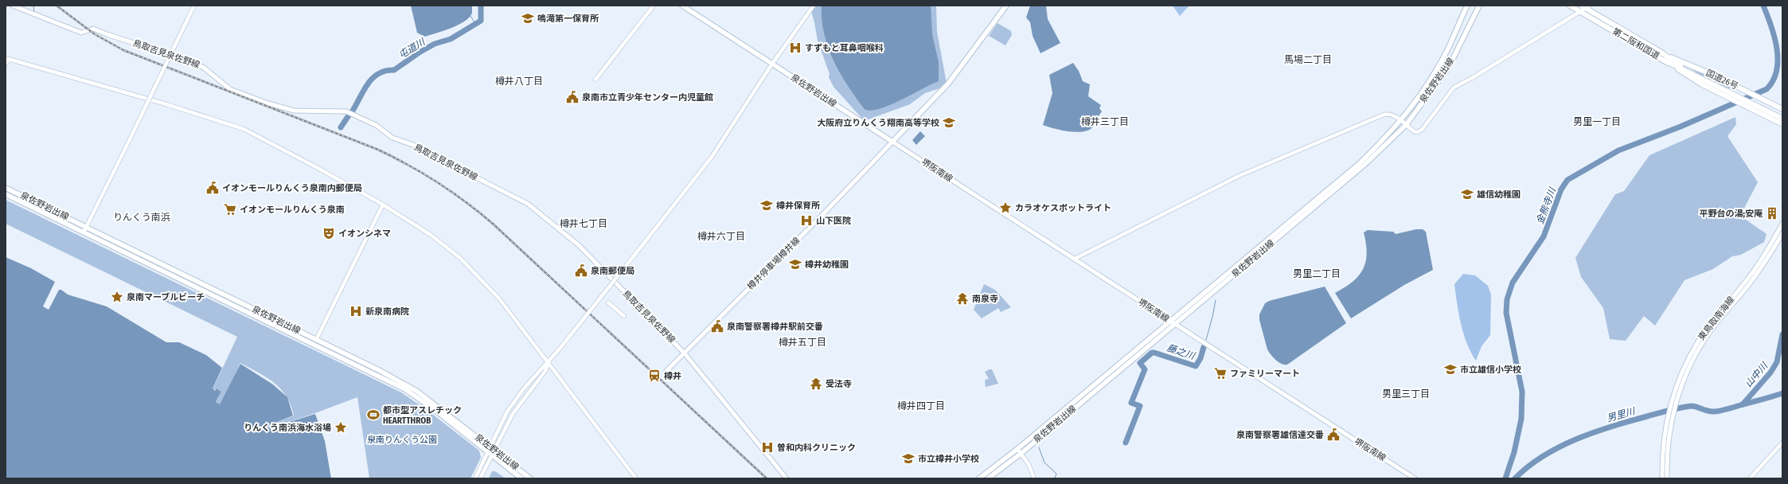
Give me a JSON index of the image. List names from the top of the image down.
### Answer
{
  "streets": {
    "highway": ["第二阪和国道", "国道26号"],
    "main road": [
      "鳥取吉見泉佐野線",
      "泉佐野岩出線",
      "堺阪南線",
      "樽井停車場樽井線",
      "東鳥取南海線"
    ]
  },
  "crossings": [
    ["第二阪和国道", "国道26号"],
    ["鳥取吉見泉佐野線", "樽井停車場樽井線"],
    ["泉佐野岩出線", "堺阪南線"],
    ["泉佐野岩出線", "樽井停車場樽井線"],
    ["堺阪南線", "樽井停車場樽井線"]
  ],
  "districts": [
    "馬場二丁目",
    "樽井八丁目",
    "樽井三丁目",
    "男里一丁目",
    "りんくう南浜",
    "樽井七丁目",
    "樽井六丁目",
    "男里二丁目",
    "樽井五丁目",
    "男里三丁目",
    "樽井四丁目"
  ],
  "water": [
    "屯道川",
    "金熊寺川",
    "藤之川",
    "山中川",
    "男里川"
  ],
  "parks": ["泉南りんくう公園"],
  "places": {
    "school or university": [
      "鳴滝第一保育所",
      "大阪府立りんくう翔南高等学校",
      "雄信幼稚園",
      "樽井保育所",
      "樽井幼稚園",
      "市立雄信小学校",
      "市立樽井小学校"
    ],
    "hospital": [
      "すずもと耳鼻咽喉科",
      "山下医院",
      "新泉南病院",
      "曽和内科クリニック"
    ],
    "public building": [
      "泉南市立青少年センター内児童館",
      "イオンモールりんくう泉南内郵便局",
      "泉南郵便局",
      "泉南警察署樽井駅前交番",
      "泉南警察署雄信達交番"
    ],
    "place": ["カラオケスポットライト", "泉南マーブルビーチ", "りんくう南浜海水浴場"],
    "supermarket": ["イオンモールりんくう泉南", "ファミリーマート"],
    "building": ["平野台の湯;安庵"],
    "theatre": ["イオンシネマ"],
    "temple": ["南泉寺", "受法寺"],
    "station": ["樽井"],
    "sports": ["都市型アスレチック HEARTTHROB"]
  }
}
